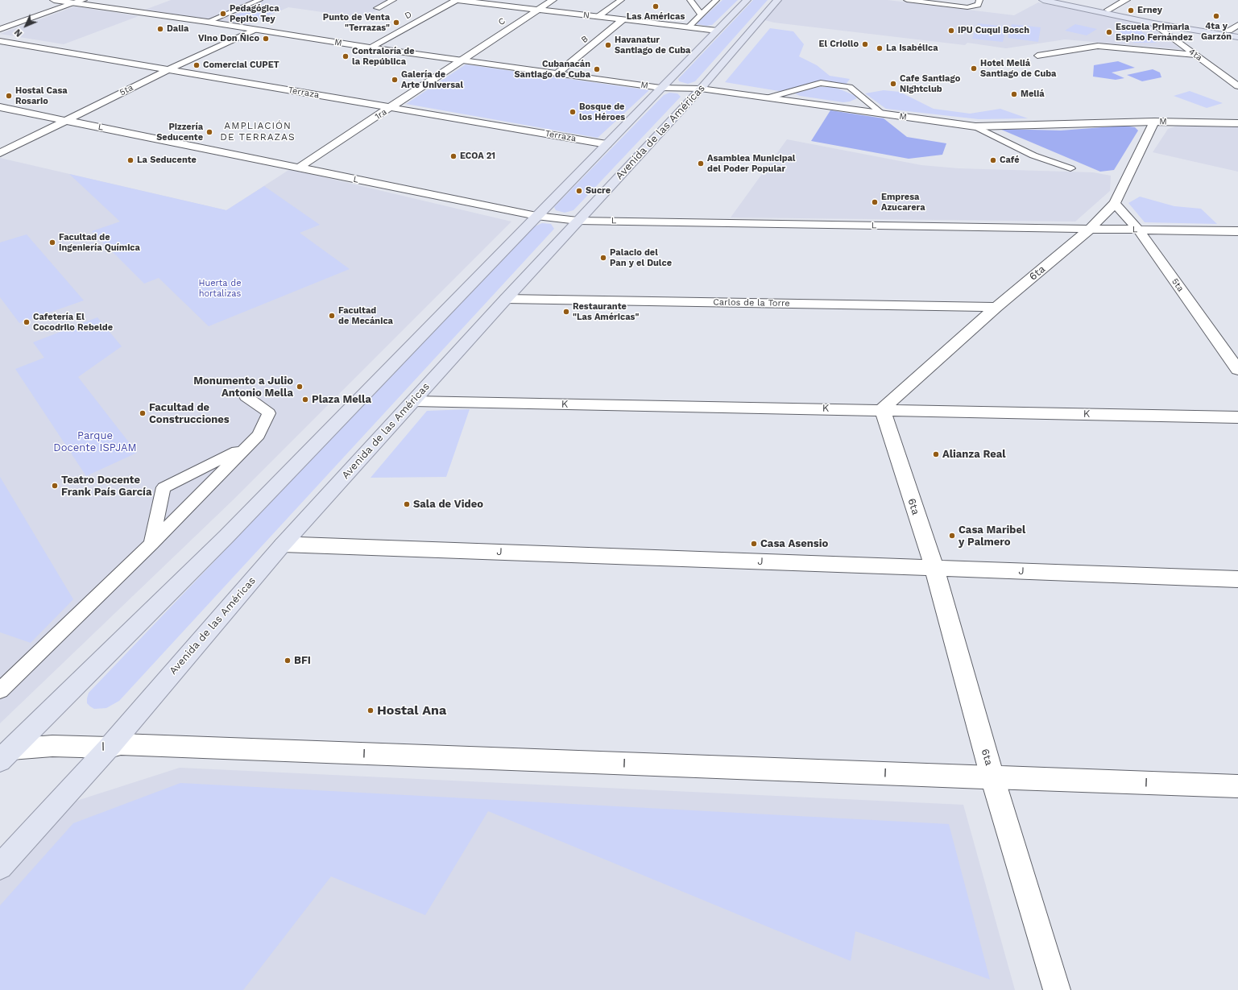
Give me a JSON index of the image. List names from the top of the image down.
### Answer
{
  "streets": {
    "main road": ["Avenida de las Américas"],
    "street": [
      "D",
      "N",
      "C",
      "B",
      "M",
      "4ta",
      "5ta",
      "Terraza",
      "1ra",
      "L",
      "6ta",
      "Carlos de la Torre",
      "K",
      "J",
      "I"
    ]
  },
  "crossings": [
    ["D", "N"],
    ["D", "M"],
    ["N", "C"],
    ["N", "B"],
    ["C", "M"],
    ["C", "1ra"],
    ["B", "M"],
    ["M", "5ta"],
    ["M", "1ra"],
    ["M", "Avenida de las Américas"],
    ["M", "6ta"],
    ["5ta", "Terraza"],
    ["5ta", "L"],
    ["5ta", "6ta"],
    ["Terraza", "1ra"],
    ["1ra", "L"],
    ["L", "Avenida de las Américas"],
    ["L", "6ta"],
    ["Avenida de las Américas", "Carlos de la Torre"],
    ["Avenida de las Américas", "K"],
    ["Avenida de las Américas", "J"],
    ["Avenida de las Américas", "I"],
    ["6ta", "Carlos de la Torre"],
    ["6ta", "K"],
    ["6ta", "J"],
    ["6ta", "I"]
  ],
  "districts": ["AMPLIACIÓN DE TERRAZAS"],
  "parks": ["Huerta de hortalizas", "Parque Docente ISPJAM"],
  "places": [
    "Las Américas",
    "Erney",
    "Pedagógica Pepito Tey",
    "4ta y Garzón",
    "Punto de Venta \"Terrazas\"",
    "Dalia",
    "IPU Cuqui Bosch",
    "Escuela Primaria Espino Fernández",
    "Vino Don Ñico",
    "El Criollo",
    "Havanatur Santiago de Cuba",
    "La Isabélica",
    "Contraloría de la República",
    "Comercial CUPET",
    "Hotel Meliá Santiago de Cuba",
    "Cubanacán Santiago de Cuba",
    "Galería de Arte Universal",
    "Cafe Santiago Nightclub",
    "Meliá",
    "Hostal Casa Rosario",
    "Bosque de los Héroes",
    "Pizzería Seducente",
    "ECOA 21",
    "La Seducente",
    "Café",
    "Asamblea Municipal del Poder Popular",
    "Sucre",
    "Empresa Azucarera",
    "Facultad de Ingeniería Química",
    "Palacio del Pan y el Dulce",
    "Restaurante \"Las Américas\"",
    "Facultad de Mecánica",
    "Cafetería El Cocodrilo Rebelde",
    "Monumento a Julio Antonio Mella",
    "Plaza Mella",
    "Facultad de Construcciones",
    "Alianza Real",
    "Teatro Docente Frank País García",
    "Sala de Video",
    "Casa Maribel y Palmero",
    "Casa Asensio",
    "BFI",
    "Hostal Ana"
  ],
  "north": "bottom left"
}
